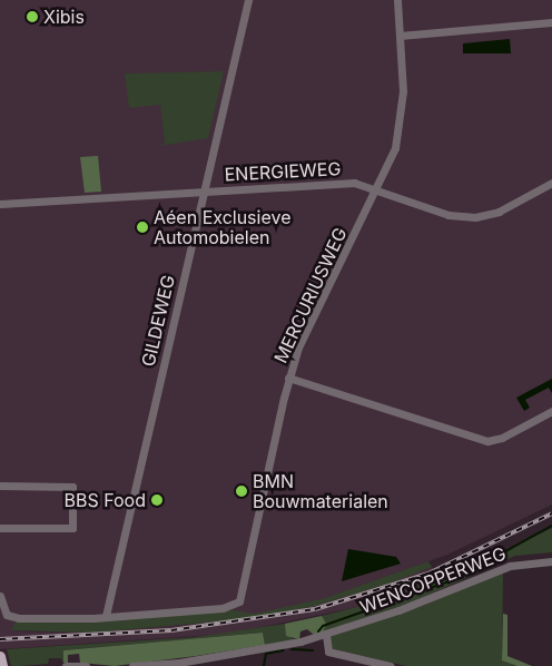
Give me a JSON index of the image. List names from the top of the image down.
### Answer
{
  "streets": {
    "street": [
      "ENERGIEWEG",
      "MERCURIUSWEG",
      "GILDEWEG",
      "WENCOPPERWEG"
    ]
  },
  "crossings": [
    ["ENERGIEWEG", "MERCURIUSWEG"],
    ["ENERGIEWEG", "GILDEWEG"],
    ["MERCURIUSWEG", "GILDEWEG"]
  ],
  "places": [
    "Xibis",
    "Aéen Exclusieve Automobielen",
    "BMN Bouwmaterialen",
    "BBS Food"
  ]
}
